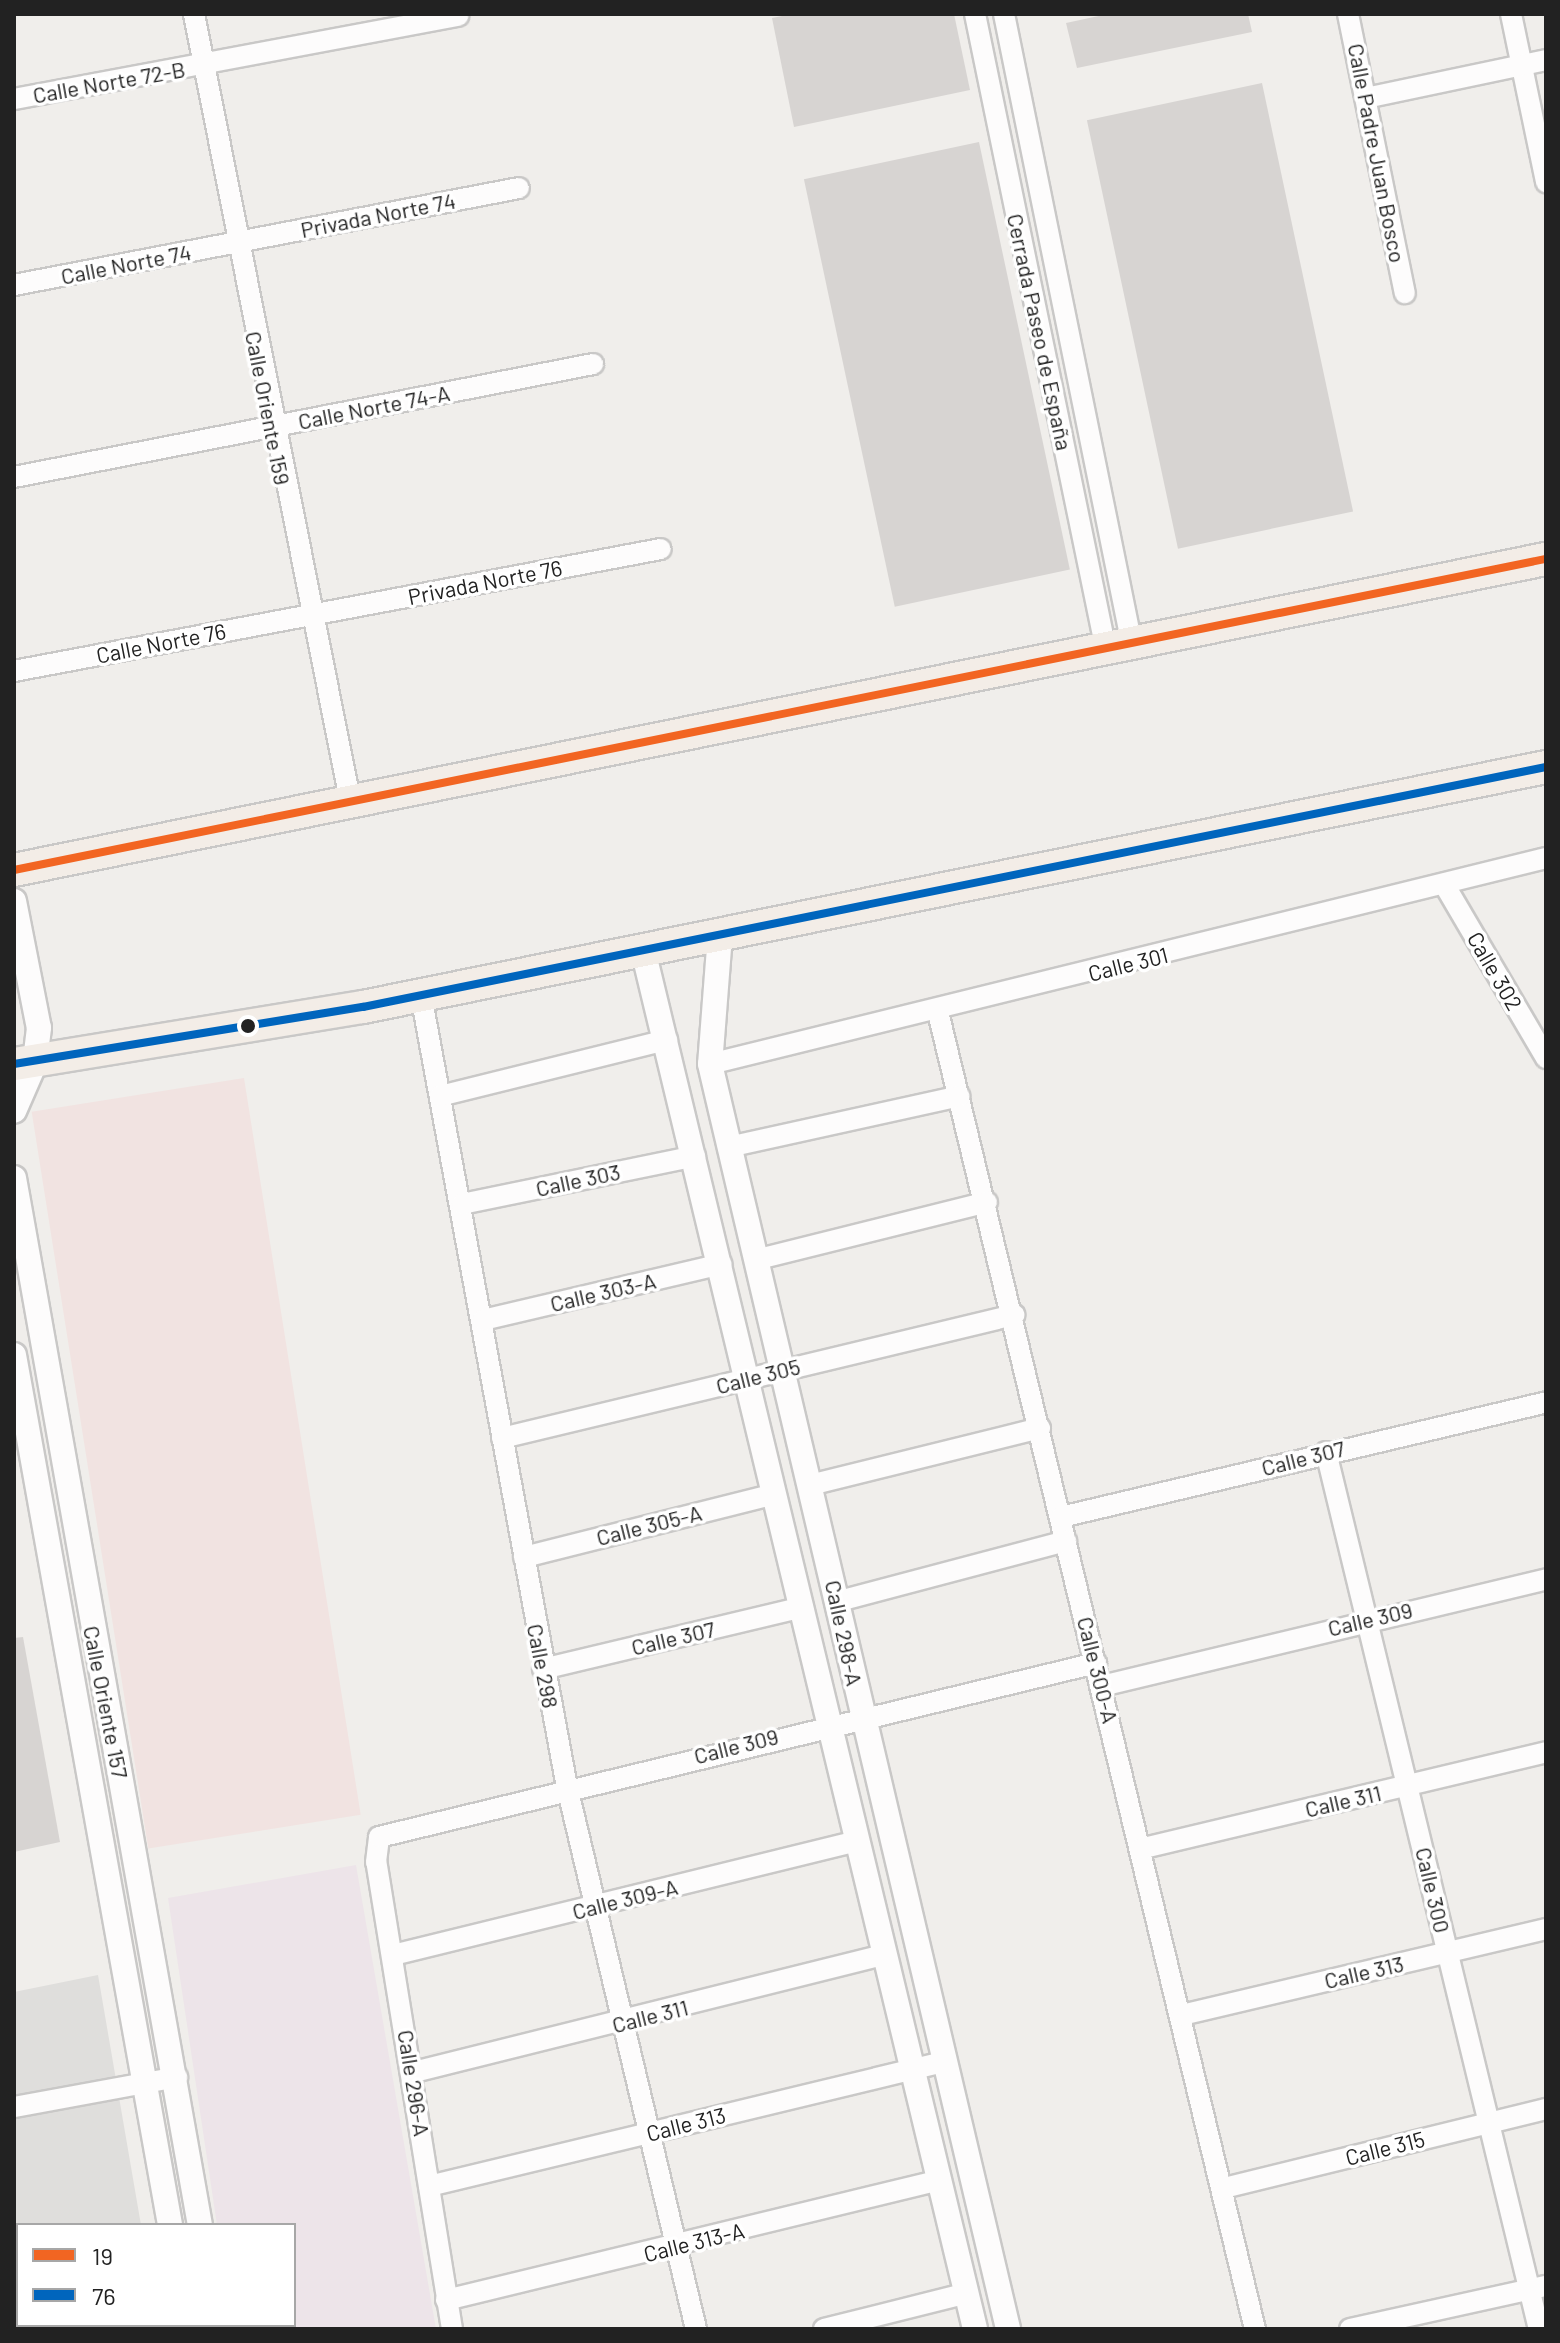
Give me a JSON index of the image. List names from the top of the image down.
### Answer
{
  "streets": {
    "street": [
      "Calle Norte 72-B",
      "Calle Padre Juan Bosco",
      "Privada Norte 74",
      "Calle Norte 74",
      "Cerrada Paseo de España",
      "Calle Norte 74-A",
      "Calle Oriente 159",
      "Privada Norte 76",
      "Calle Norte 76",
      "Calle 301",
      "Calle 302",
      "Calle 303",
      "Calle 303-A",
      "Calle 305",
      "Calle 307",
      "Calle 305-A",
      "Calle 309",
      "Calle 298-A",
      "Calle 298",
      "Calle 300-A",
      "Calle Oriente 157",
      "Calle 311",
      "Calle 300",
      "Calle 309-A",
      "Calle 313",
      "Calle 296-A",
      "Calle 315",
      "Calle 313-A"
    ]
  },
  "crossings": [
    ["Calle Norte 72-B", "Calle Oriente 159"],
    ["Privada Norte 74", "Calle Norte 74"],
    ["Privada Norte 74", "Calle Oriente 159"],
    ["Calle Norte 74", "Calle Oriente 159"],
    ["Calle Norte 74-A", "Calle Oriente 159"],
    ["Calle Oriente 159", "Privada Norte 76"],
    ["Calle Oriente 159", "Calle Norte 76"],
    ["Privada Norte 76", "Calle Norte 76"],
    ["Calle 301", "Calle 302"],
    ["Calle 301", "Calle 298-A"],
    ["Calle 301", "Calle 300-A"],
    ["Calle 303", "Calle 298-A"],
    ["Calle 303", "Calle 298"],
    ["Calle 303-A", "Calle 298-A"],
    ["Calle 303-A", "Calle 298"],
    ["Calle 305", "Calle 298-A"],
    ["Calle 305", "Calle 298"],
    ["Calle 305", "Calle 300-A"],
    ["Calle 307", "Calle 298-A"],
    ["Calle 307", "Calle 298"],
    ["Calle 307", "Calle 300-A"],
    ["Calle 307", "Calle 300"],
    ["Calle 305-A", "Calle 298-A"],
    ["Calle 305-A", "Calle 298"],
    ["Calle 309", "Calle 298-A"],
    ["Calle 309", "Calle 298"],
    ["Calle 309", "Calle 300-A"],
    ["Calle 309", "Calle 300"],
    ["Calle 309", "Calle 296-A"],
    ["Calle 298-A", "Calle 311"],
    ["Calle 298-A", "Calle 309-A"],
    ["Calle 298-A", "Calle 313"],
    ["Calle 298-A", "Calle 313-A"],
    ["Calle 298", "Calle 311"],
    ["Calle 298", "Calle 309-A"],
    ["Calle 298", "Calle 313"],
    ["Calle 298", "Calle 313-A"],
    ["Calle 300-A", "Calle 311"],
    ["Calle 300-A", "Calle 313"],
    ["Calle 300-A", "Calle 315"],
    ["Calle 311", "Calle 300"],
    ["Calle 311", "Calle 296-A"],
    ["Calle 300", "Calle 313"],
    ["Calle 300", "Calle 315"],
    ["Calle 309-A", "Calle 296-A"],
    ["Calle 313", "Calle 296-A"],
    ["Calle 296-A", "Calle 313-A"]
  ],
  "lines": ["transit line 19", "transit line 76"],
  "legend": ["19", "76"]
}
